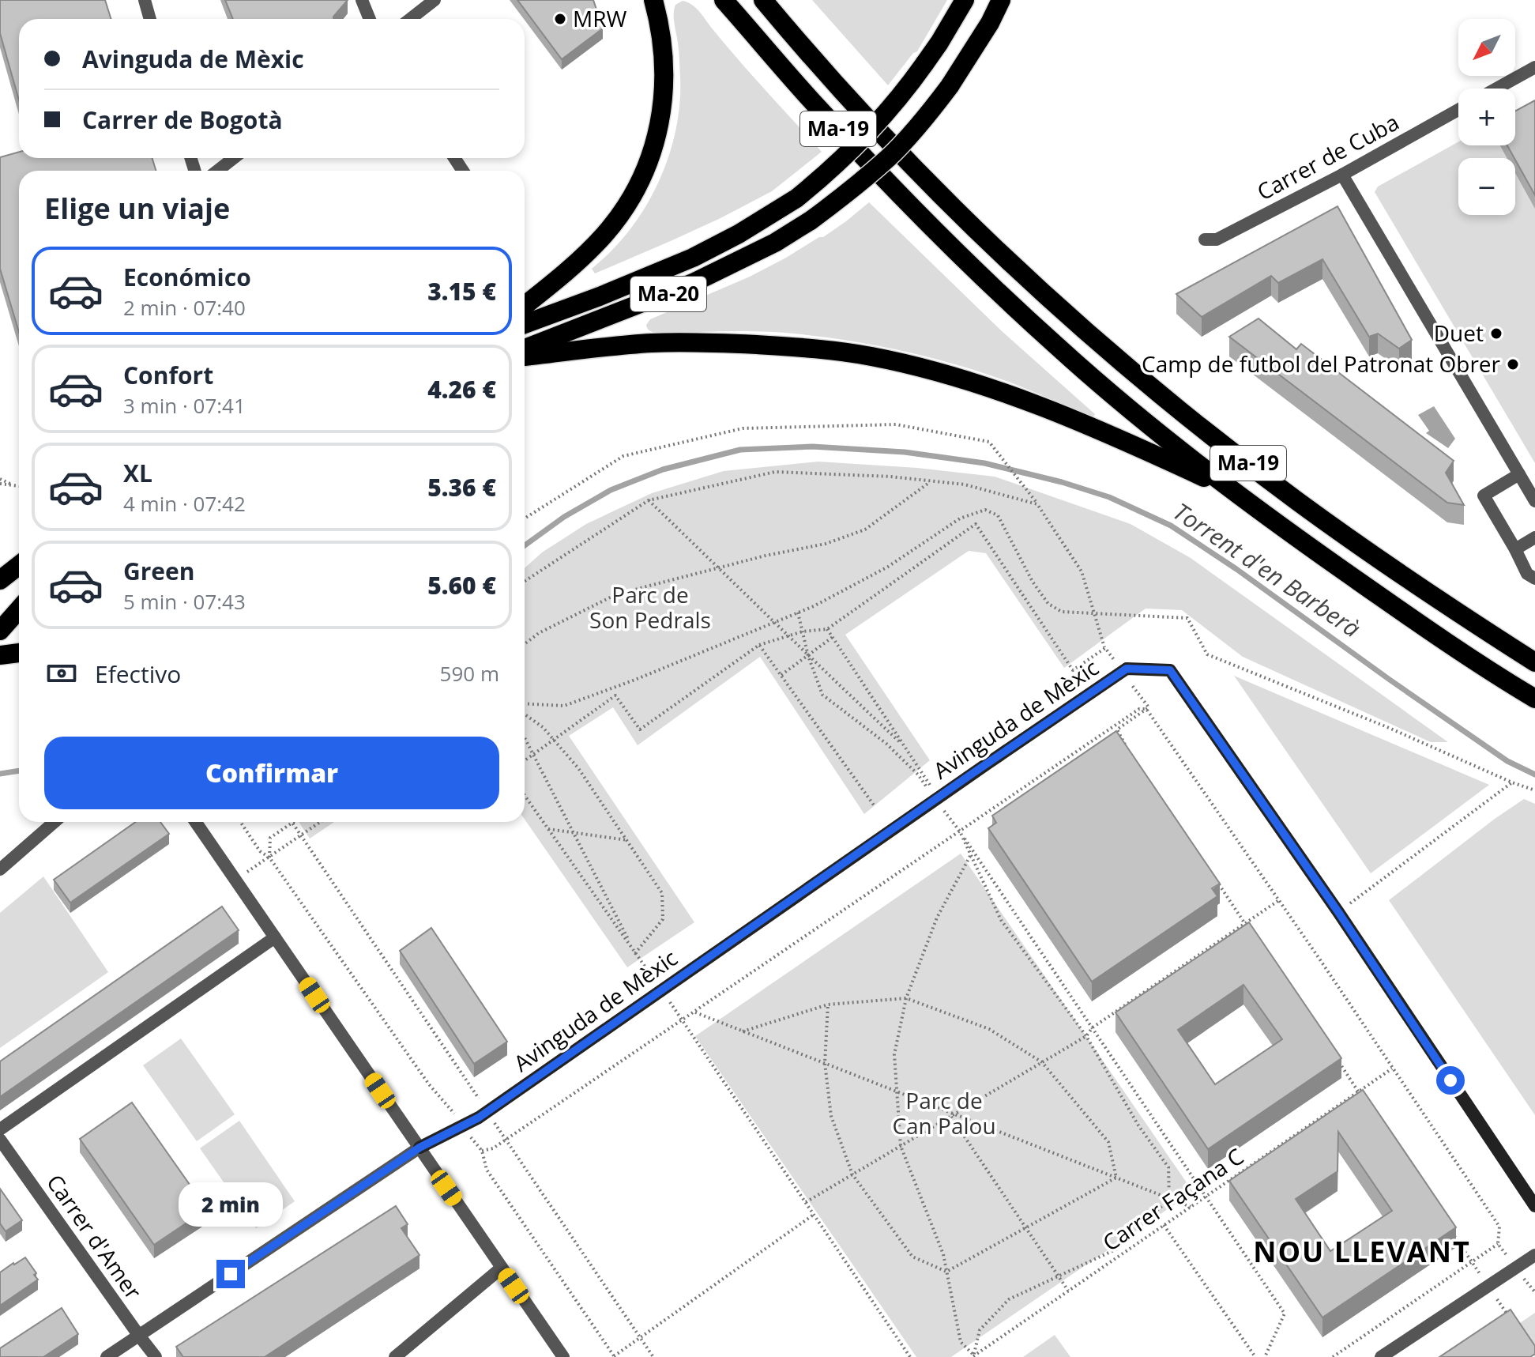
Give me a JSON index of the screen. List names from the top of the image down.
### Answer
{
  "streets": {
    "highway": ["Ma-19", "Ma-20"],
    "street": ["Carrer de Cuba", "Avinguda de Mèxic", "Carrer d'Amer"],
    "path": ["Carrer Façana C"]
  },
  "districts": ["NOU LLEVANT"],
  "water": ["Torrent d'en Barberà"],
  "parks": ["Parc de Son Pedrals", "Parc de Can Palou"],
  "places": ["MRW", "Duet", "Camp de futbol del Patronat Obrer"],
  "north": "bottom left",
  "page": {
    "map_buttons": ["+", "−"],
    "banner": ["Avinguda de Mèxic", "Carrer de Bogotà"],
    "heading": "Elige un viaje",
    "list": [
      {
        "name": "Económico",
        "note": "2 min · 07:40",
        "value": "3.15 €"
      },
      {
        "name": "Confort",
        "note": "3 min · 07:41",
        "value": "4.26 €"
      },
      {
        "name": "XL",
        "note": "4 min · 07:42",
        "value": "5.36 €"
      },
      {
        "name": "Green",
        "note": "5 min · 07:43",
        "value": "5.60 €"
      }
    ],
    "pay": ["Efectivo", "590 m"],
    "buttons": "Confirmar",
    "bubble": "2 min"
  }
}
